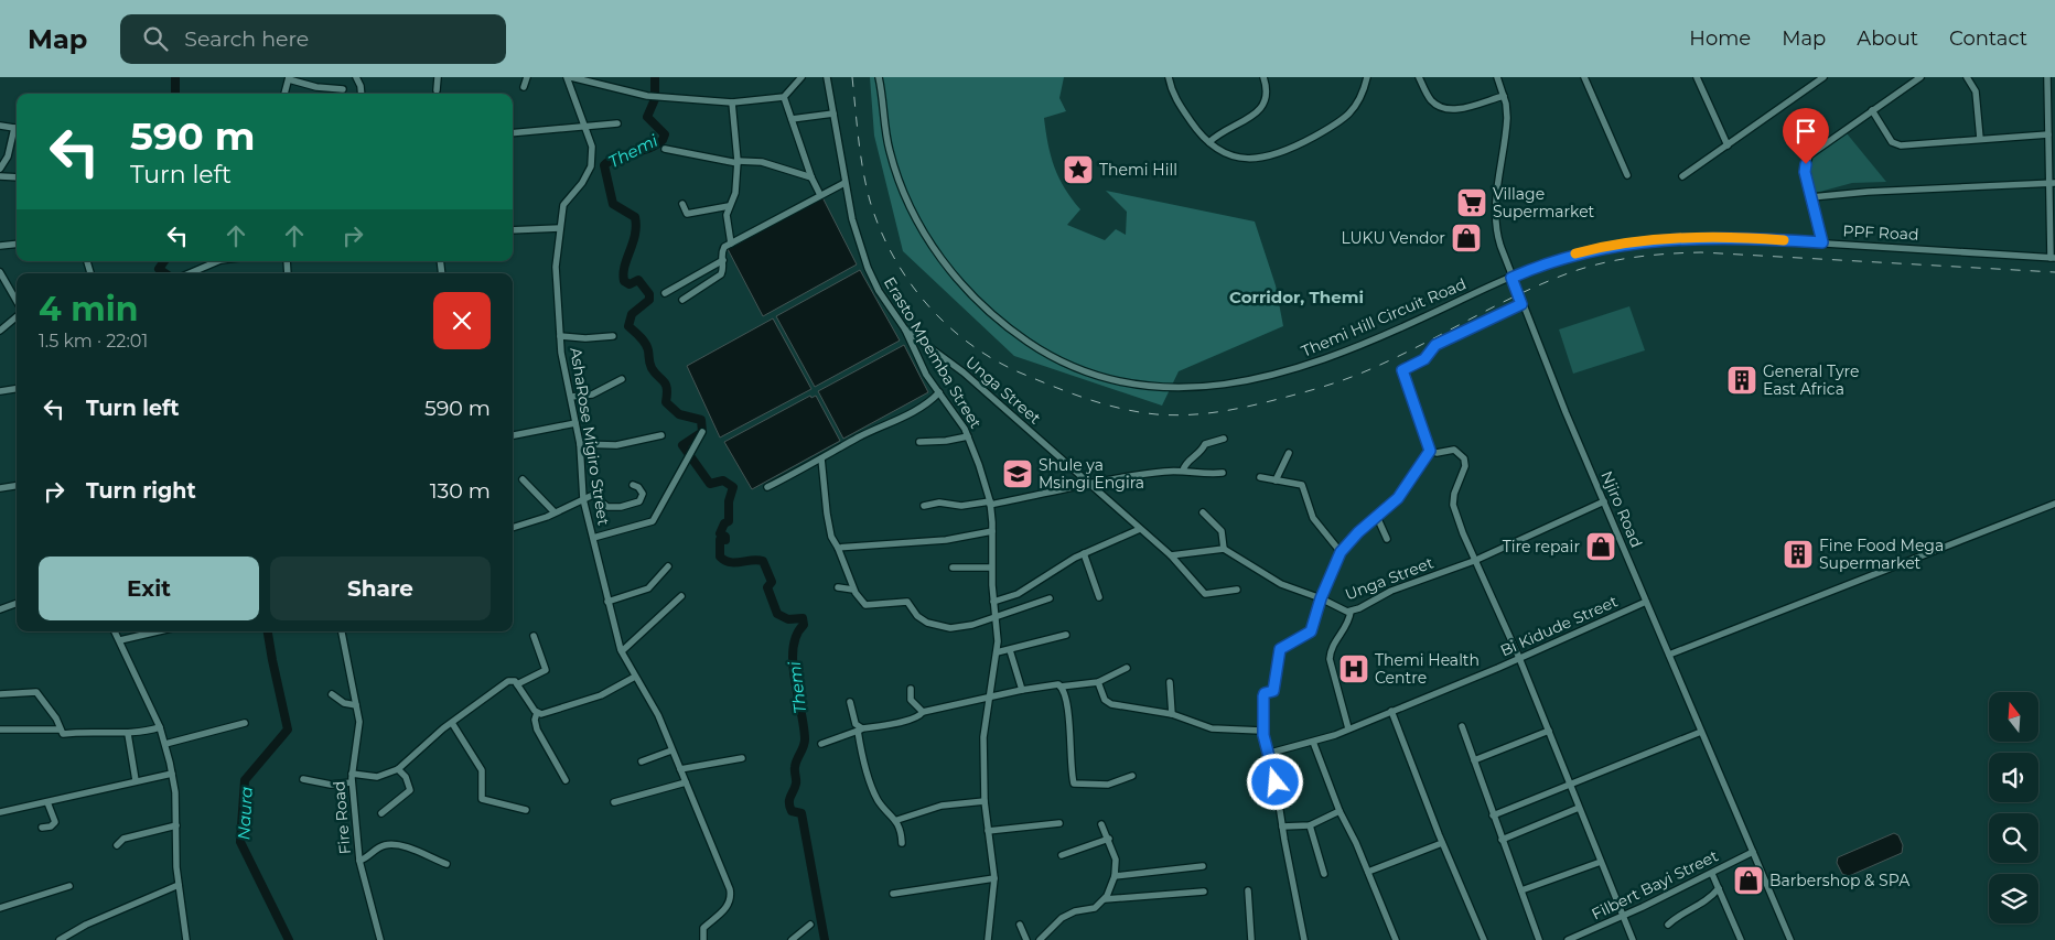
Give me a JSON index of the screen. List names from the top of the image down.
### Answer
{
  "streets": {
    "street": [
      "PPF Road",
      "Themi Hill Circuit Road",
      "Erasto Mpemba Street",
      "Unga Street",
      "AshaRose Migiro Street",
      "Njiro Road",
      "Bi Kidude Street",
      "Fire Road",
      "Filbert Bayi Street"
    ]
  },
  "crossings": [
    ["PPF Road", "Themi Hill Circuit Road"],
    ["PPF Road", "Njiro Road"],
    ["Themi Hill Circuit Road", "Njiro Road"],
    ["Erasto Mpemba Street", "Unga Street"],
    ["Unga Street", "Njiro Road"],
    ["Njiro Road", "Bi Kidude Street"],
    ["Njiro Road", "Filbert Bayi Street"]
  ],
  "districts": ["Corridor, Themi"],
  "water": ["Themi", "Naura"],
  "places": {
    "place": ["Themi Hill"],
    "supermarket": ["Village Supermarket"],
    "shop": ["LUKU Vendor", "Tire repair", "Barbershop & SPA"],
    "building": ["General Tyre East Africa", "Fine Food Mega Supermarket"],
    "school or university": ["Shule ya Msingi Engira"],
    "hospital": ["Themi Health Centre"]
  },
  "north": "top",
  "page": {
    "header": "Map",
    "search": "Search here",
    "nav": [
      "Home",
      "Map",
      "About",
      "Contact"
    ],
    "turn": ["590 m", "Turn left"],
    "heading": ["4 min", "1.5 km · 22:01"],
    "list": [
      {
        "name": "Turn left",
        "value": "590 m"
      },
      {
        "name": "Turn right",
        "value": "130 m"
      }
    ],
    "buttons": ["Exit", "Share"]
  }
}
